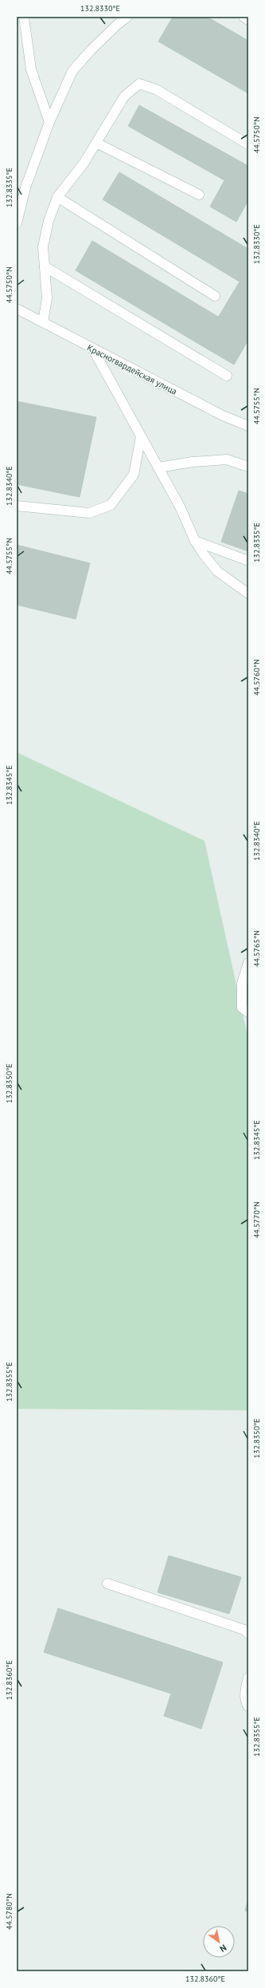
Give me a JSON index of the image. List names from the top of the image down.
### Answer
{
  "streets": {
    "street": ["Красногвардейская улица"]
  },
  "north": "bottom right",
  "coordinates": [
    "132.8330°E",
    "44.5750°N",
    "132.8335°E",
    "44.5755°N",
    "132.8340°E",
    "44.5760°N",
    "132.8345°E",
    "44.5765°N",
    "132.8350°E",
    "44.5770°N",
    "132.8355°E",
    "132.8360°E",
    "44.5780°N"
  ]
}
